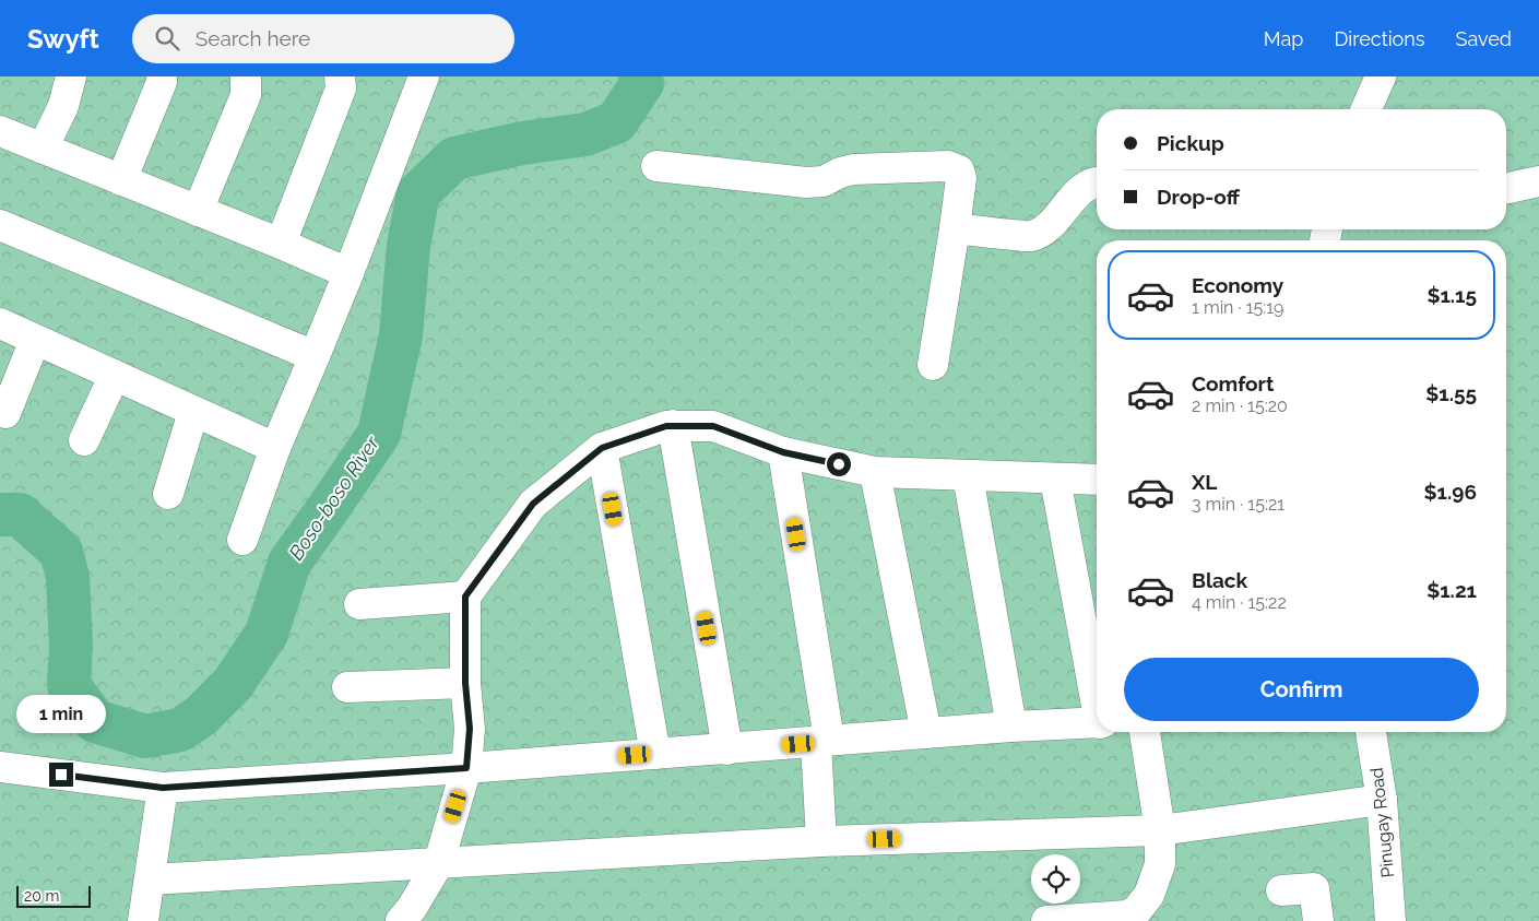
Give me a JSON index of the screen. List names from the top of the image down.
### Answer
{
  "streets": {
    "street": ["Pinugay Road"]
  },
  "water": ["Boso-boso River"],
  "scale_bar": "20 m",
  "page": {
    "header": "Swyft",
    "search": "Search here",
    "nav": ["Map", "Directions", "Saved"],
    "banner": ["Pickup", "Drop-off"],
    "list": [
      {
        "name": "Economy",
        "note": "1 min · 15:19",
        "value": "$1.15"
      },
      {
        "name": "Comfort",
        "note": "2 min · 15:20",
        "value": "$1.55"
      },
      {
        "name": "XL",
        "note": "3 min · 15:21",
        "value": "$1.96"
      },
      {
        "name": "Black",
        "note": "4 min · 15:22",
        "value": "$1.21"
      }
    ],
    "buttons": "Confirm",
    "bubble": "1 min",
    "scale": "20 m"
  }
}
